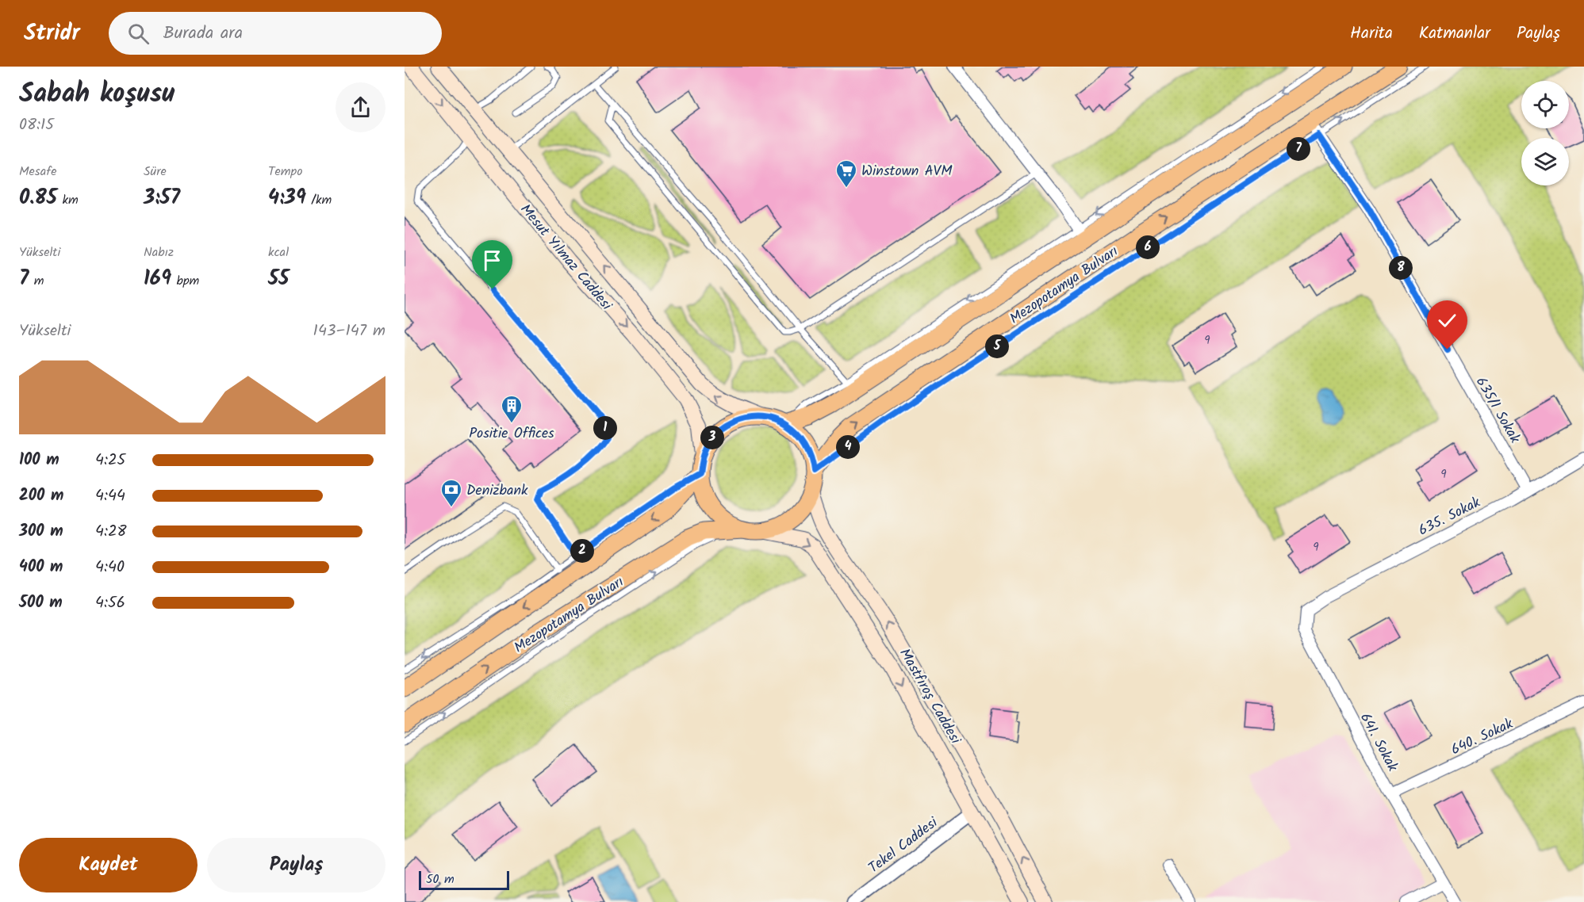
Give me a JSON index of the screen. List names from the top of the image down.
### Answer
{
  "streets": {
    "main road": ["Mesut Yılmaz Caddesi", "Mezopotamya Bulvarı", "Mastfıroş Caddesi"],
    "street": [
      "635/1 Sokak",
      "635. Sokak",
      "640. Sokak",
      "641. Sokak",
      "Tekel Caddesi"
    ]
  },
  "crossings": [
    ["Mesut Yılmaz Caddesi", "Mezopotamya Bulvarı"],
    ["Mesut Yılmaz Caddesi", "Mastfıroş Caddesi"],
    ["Mezopotamya Bulvarı", "635/1 Sokak"],
    ["Mezopotamya Bulvarı", "Mastfıroş Caddesi"],
    ["635/1 Sokak", "635. Sokak"],
    ["635. Sokak", "641. Sokak"],
    ["Mastfıroş Caddesi", "Tekel Caddesi"],
    ["640. Sokak", "641. Sokak"]
  ],
  "places": {
    "supermarket": ["Winstown AVM"],
    "building": ["Positie Offices"],
    "bank": ["Denizbank"]
  },
  "house_numbers": ["9", "9", "9"],
  "scale_bar": "50 m",
  "page": {
    "header": "Stridr",
    "search": "Burada ara",
    "nav": ["Harita", "Katmanlar", "Paylaş"],
    "heading": ["Sabah koşusu", "08:15"],
    "pins": [
      "7",
      "6",
      "8",
      "5",
      "1",
      "3",
      "4",
      "2"
    ],
    "stats": [
      ["Mesafe", "0.85 km"],
      ["Süre", "3:57"],
      ["Tempo", "4:39 /km"],
      ["Yükselti", "7 m"],
      ["Nabız", "169 bpm"],
      ["kcal", "55"]
    ],
    "chart": ["Yükselti", "143–147 m"],
    "list": [
      {
        "name": "100 m",
        "note": "4:25"
      },
      {
        "name": "200 m",
        "note": "4:44"
      },
      {
        "name": "300 m",
        "note": "4:28"
      },
      {
        "name": "400 m",
        "note": "4:40"
      },
      {
        "name": "500 m",
        "note": "4:56"
      }
    ],
    "buttons": ["Kaydet", "Paylaş"],
    "scale": "50 m"
  }
}
